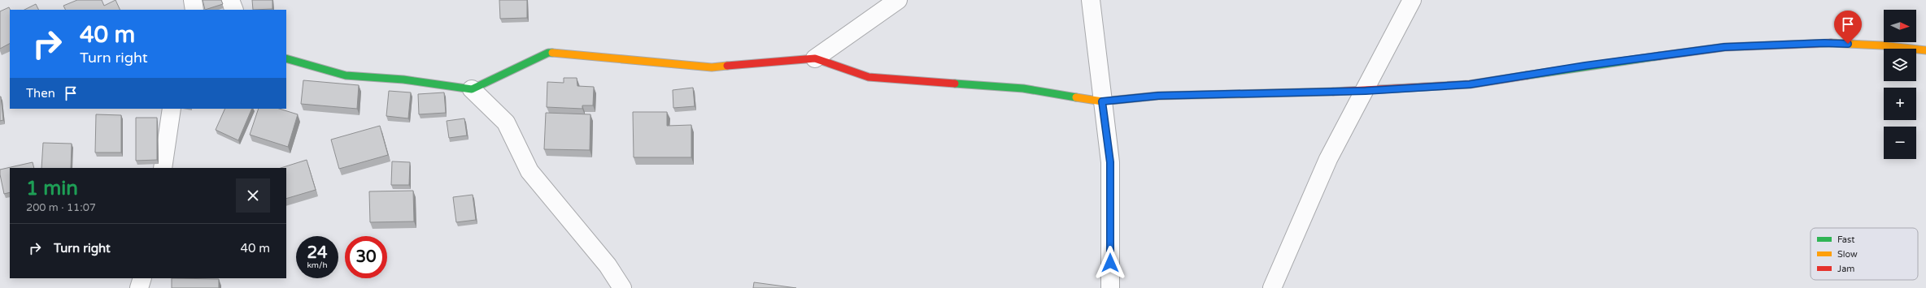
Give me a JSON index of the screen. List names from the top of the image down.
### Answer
{
  "legend": ["Fast", "Slow", "Jam"],
  "north": "right",
  "page": {
    "map_buttons": ["+", "−"],
    "turn": ["40 m", "Turn right"],
    "then": "Then",
    "heading": ["1 min", "200 m · 11:07"],
    "list": [
      {
        "name": "Turn right",
        "value": "40 m"
      }
    ],
    "speed": "24 km/h",
    "limit": "30"
  }
}
